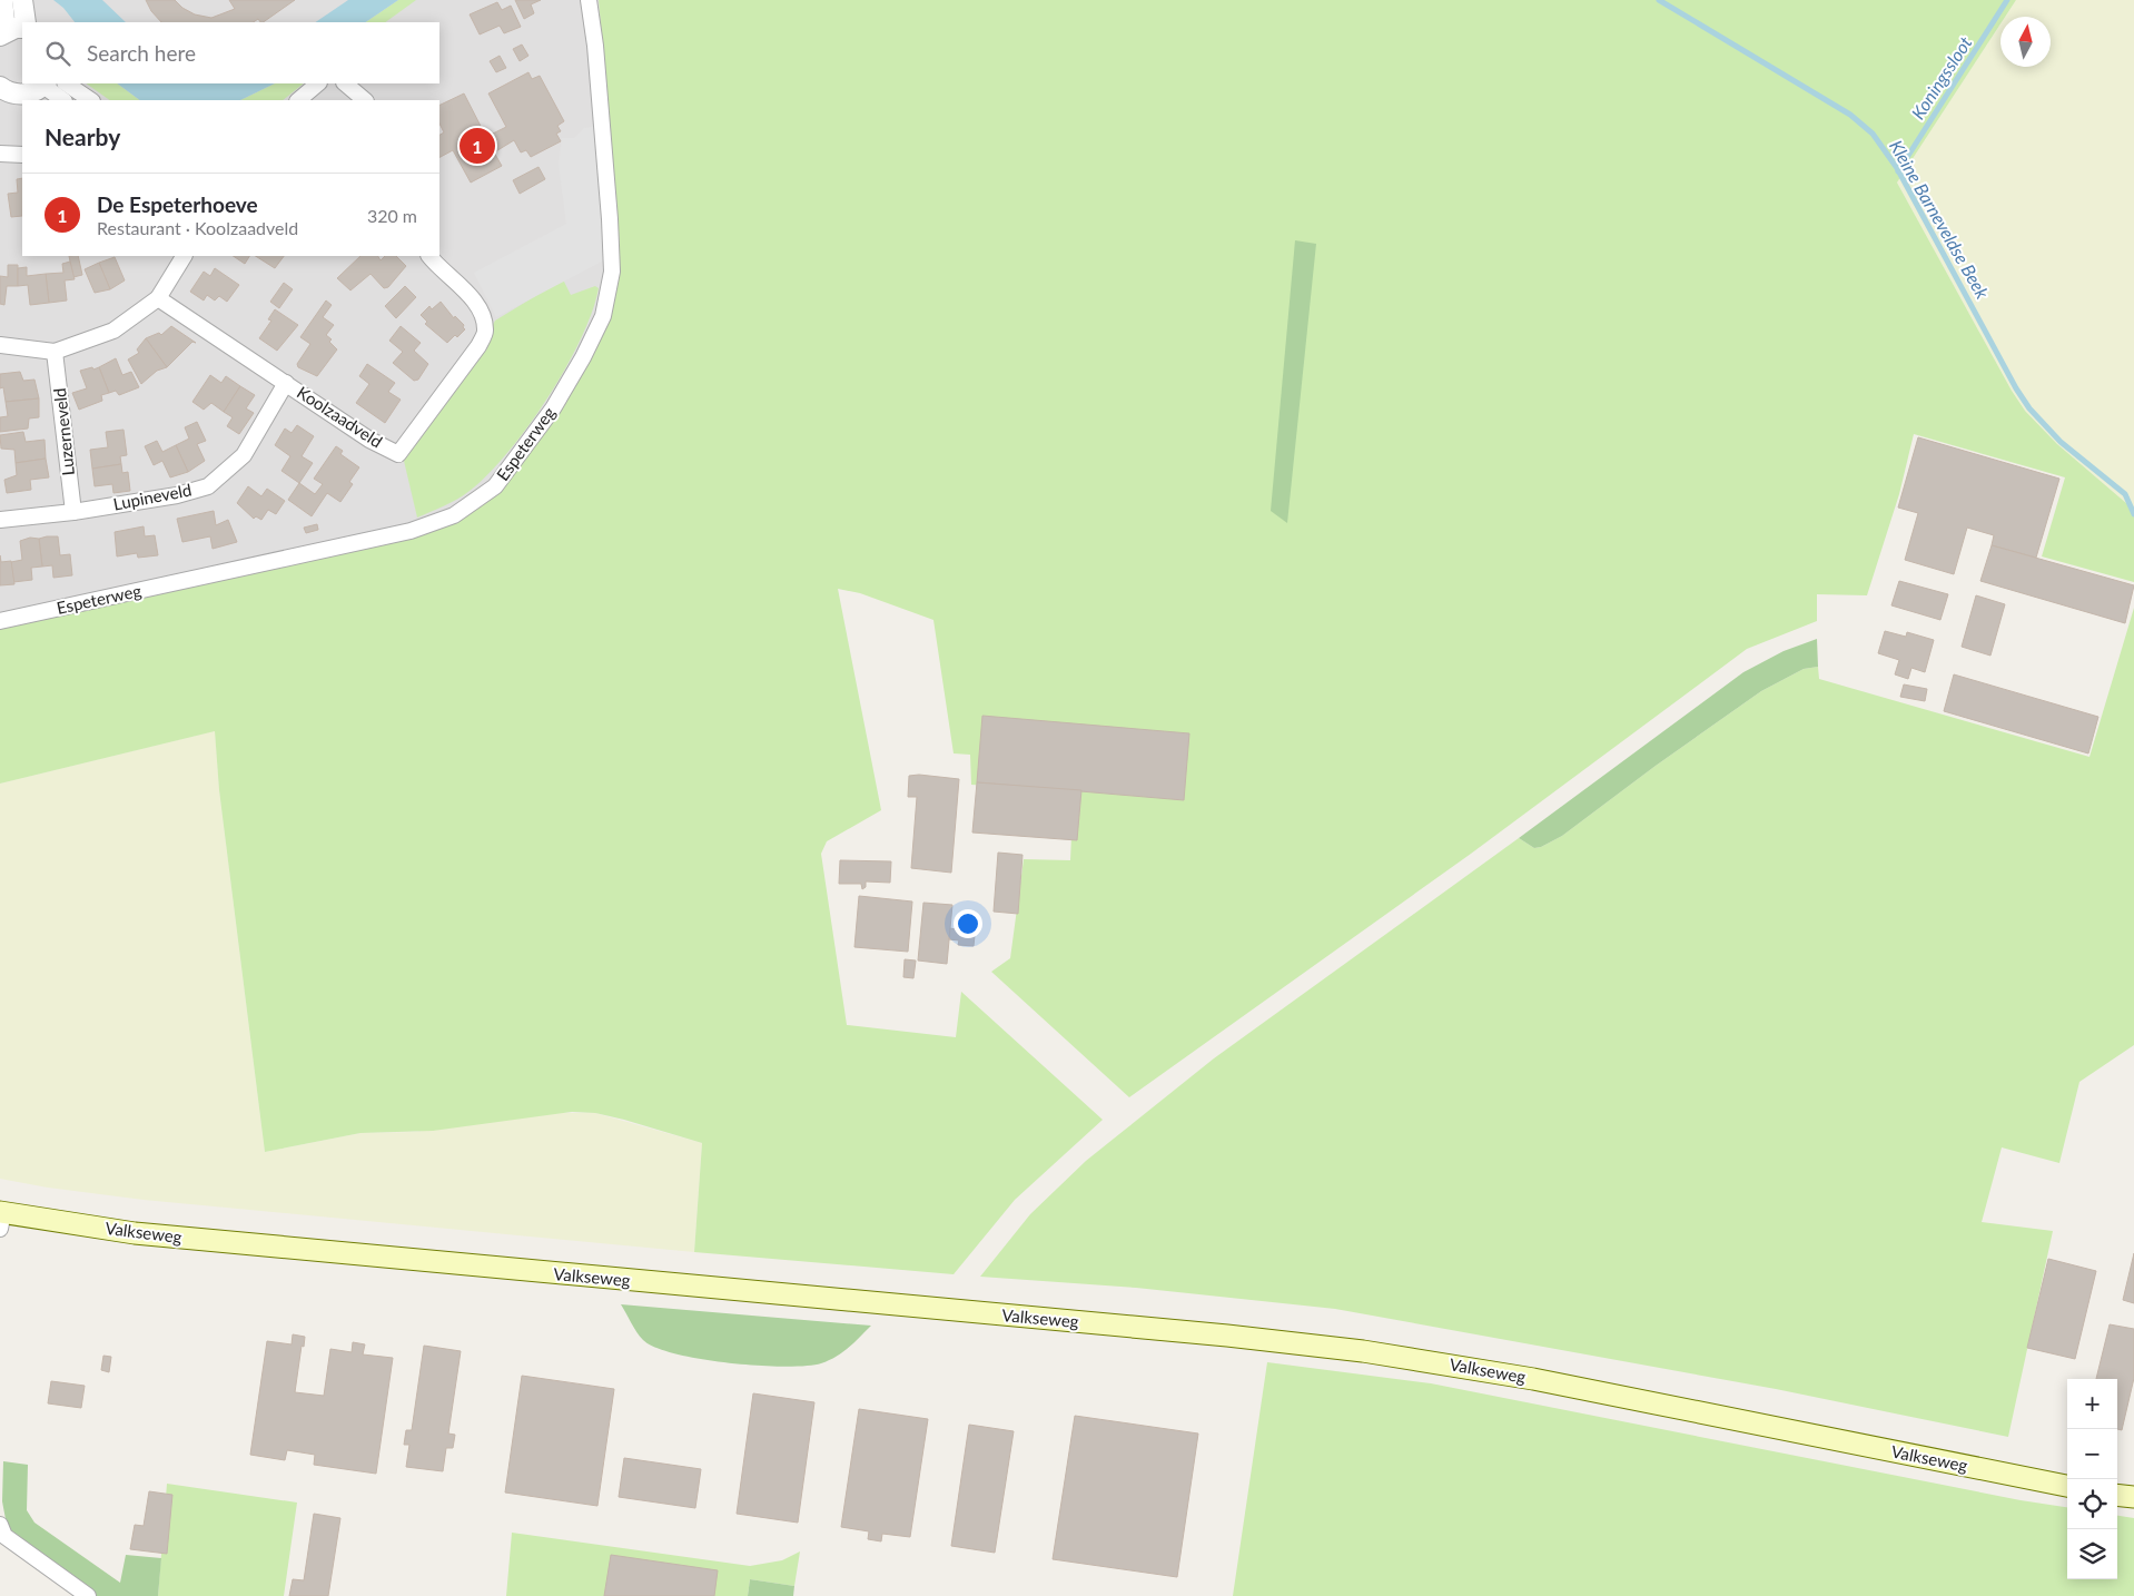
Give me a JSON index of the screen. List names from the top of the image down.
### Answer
{
  "streets": {
    "main road": ["Valkseweg"],
    "street": [
      "Koolzaadveld",
      "Luzerneveld",
      "Espeterweg",
      "Lupineveld"
    ]
  },
  "crossings": [
    ["Koolzaadveld", "Lupineveld"],
    ["Luzerneveld", "Lupineveld"]
  ],
  "water": ["Koningssloot", "Kleine Barneveldse Beek"],
  "north": "top",
  "page": {
    "search": "Search here",
    "heading": "Nearby",
    "pins": "1",
    "list": [
      {
        "mark": "1",
        "name": "De Espeterhoeve",
        "note": "Restaurant · Koolzaadveld",
        "value": "320 m"
      }
    ],
    "map_buttons": ["+", "−"]
  }
}
